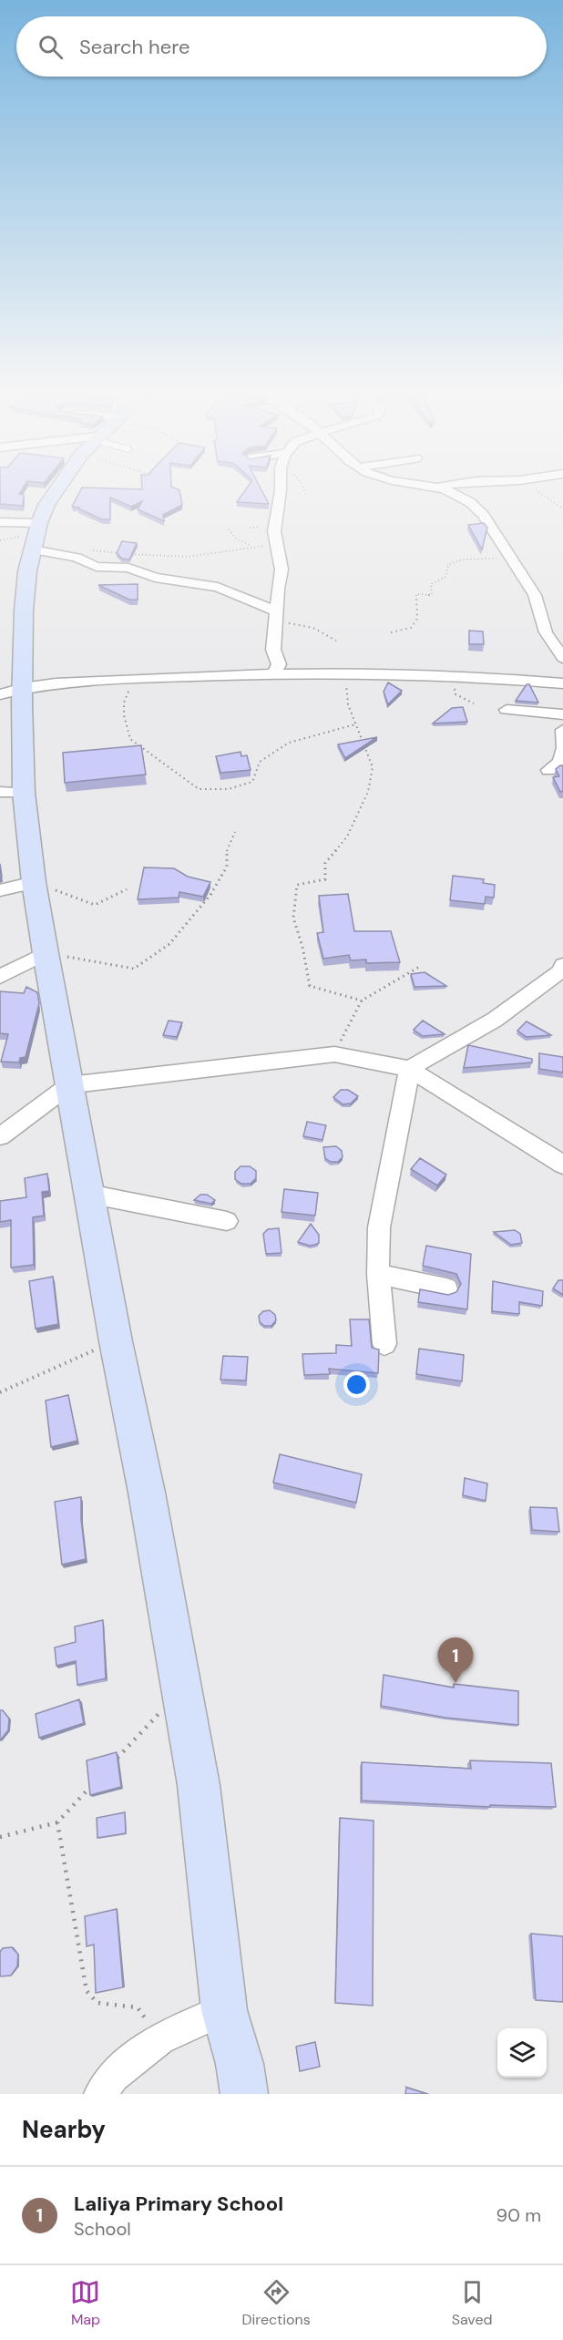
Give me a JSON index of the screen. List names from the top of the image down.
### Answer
{
  "page": {
    "search": "Search here",
    "pins": "1",
    "heading": "Nearby",
    "list": [
      {
        "mark": "1",
        "name": "Laliya Primary School",
        "note": "School",
        "value": "90 m"
      }
    ],
    "nav": ["Map", "Directions", "Saved"]
  }
}
